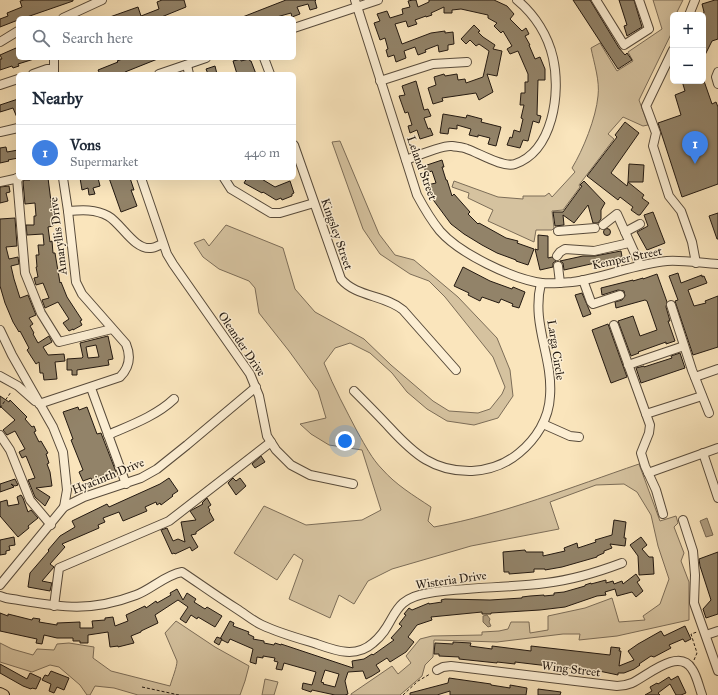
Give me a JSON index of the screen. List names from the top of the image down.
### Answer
{
  "streets": {
    "street": [
      "Leland Street",
      "Kingsley Street",
      "Amaryllis Drive",
      "Kemper Street",
      "Oleander Drive",
      "Larga Circle",
      "Hyacinth Drive",
      "Wisteria Drive",
      "Wing Street"
    ]
  },
  "crossings": [
    ["Leland Street", "Kemper Street"],
    ["Leland Street", "Larga Circle"],
    ["Kemper Street", "Larga Circle"],
    ["Oleander Drive", "Hyacinth Drive"]
  ],
  "page": {
    "map_buttons": ["+", "−"],
    "search": "Search here",
    "heading": "Nearby",
    "list": [
      {
        "mark": "1",
        "name": "Vons",
        "note": "Supermarket",
        "value": "440 m"
      }
    ],
    "pins": "1"
  }
}
